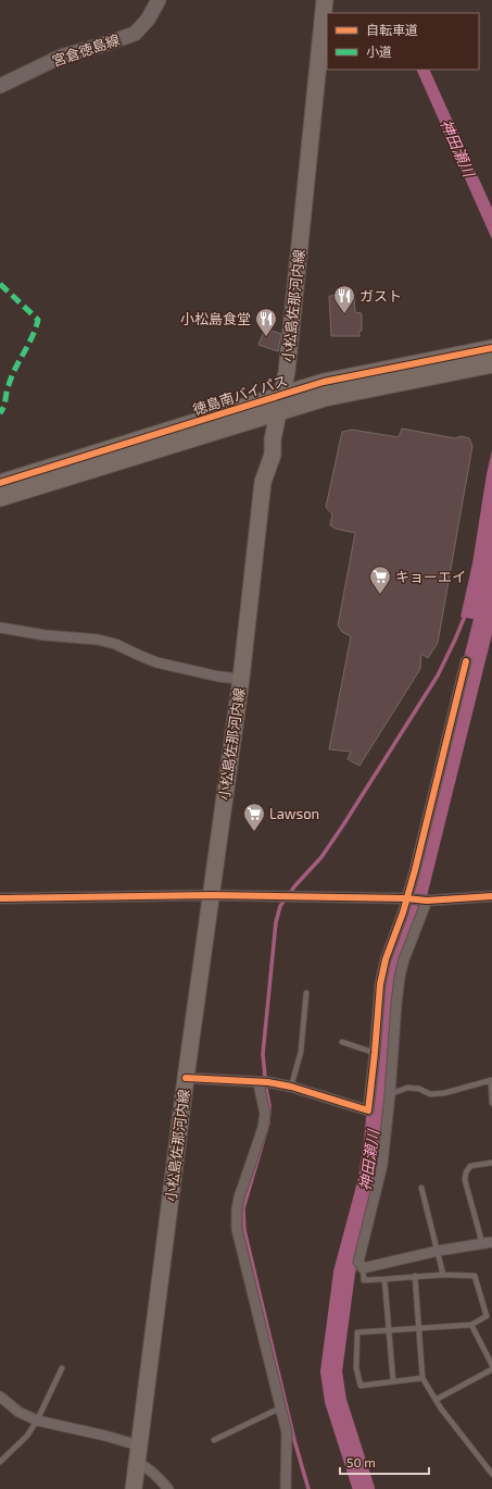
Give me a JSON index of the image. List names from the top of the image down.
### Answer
{
  "streets": {
    "highway": ["徳島南バイパス"],
    "main road": ["宮倉徳島線", "小松島佐那河内線"]
  },
  "crossings": [
    ["小松島佐那河内線", "徳島南バイパス"]
  ],
  "water": ["神田瀬川"],
  "places": {
    "restaurant": ["ガスト", "小松島食堂"],
    "supermarket": ["キョーエイ", "Lawson"]
  },
  "legend": ["自転車道", "小道"],
  "scale_bar": "50 m"
}
